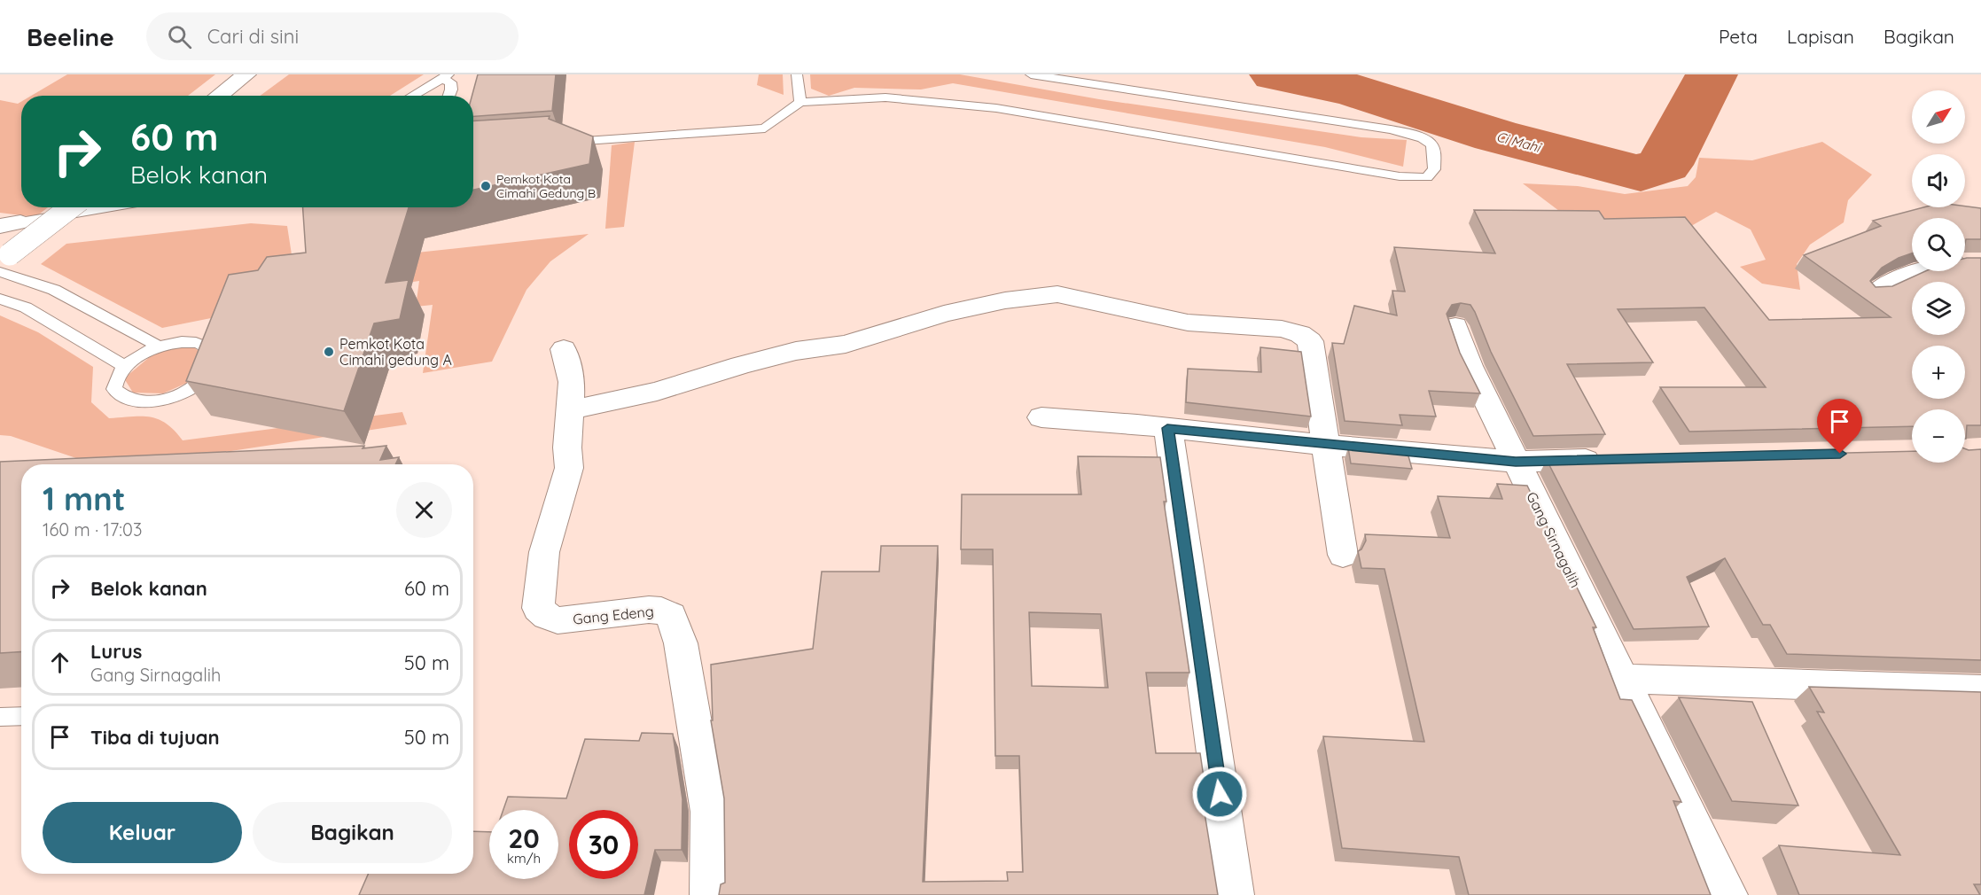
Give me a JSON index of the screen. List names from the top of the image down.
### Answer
{
  "streets": {
    "street": ["Gang Sirnagalih", "Gang Edeng"]
  },
  "water": ["Ci Mahi"],
  "places": ["Pemkot Kota Cimahi Gedung B", "Pemkot Kota Cimahi gedung A"],
  "north": "top right",
  "page": {
    "header": "Beeline",
    "search": "Cari di sini",
    "nav": ["Peta", "Lapisan", "Bagikan"],
    "map_buttons": ["+", "−"],
    "turn": ["60 m", "Belok kanan"],
    "heading": ["1 mnt", "160 m · 17:03"],
    "list": [
      {
        "name": "Belok kanan",
        "value": "60 m"
      },
      {
        "name": "Lurus",
        "note": "Gang Sirnagalih",
        "value": "50 m"
      },
      {
        "name": "Tiba di tujuan",
        "value": "50 m"
      }
    ],
    "buttons": ["Keluar", "Bagikan"],
    "speed": "20 km/h",
    "limit": "30"
  }
}
